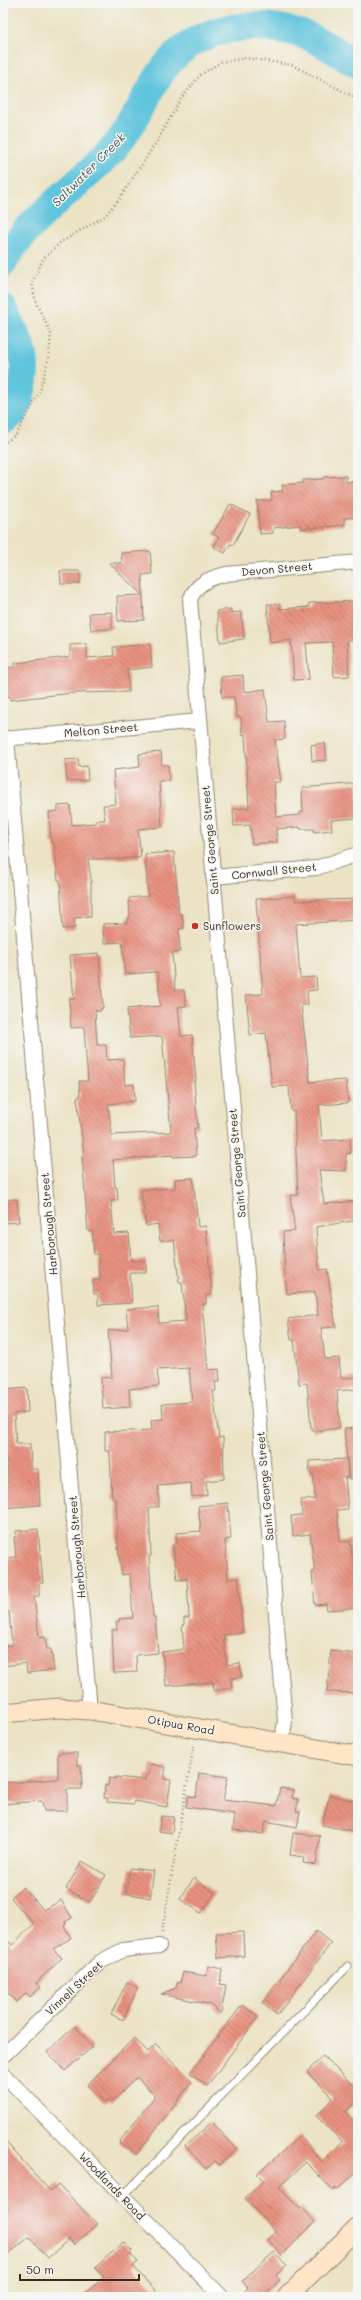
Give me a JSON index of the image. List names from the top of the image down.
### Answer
{
  "streets": {
    "street": [
      "Devon Street",
      "Melton Street",
      "Saint George Street",
      "Cornwall Street",
      "Harborough Street",
      "Otipua Road",
      "Vinnell Street",
      "Woodlands Road"
    ]
  },
  "crossings": [
    ["Devon Street", "Saint George Street"],
    ["Melton Street", "Saint George Street"],
    ["Melton Street", "Harborough Street"],
    ["Saint George Street", "Cornwall Street"],
    ["Saint George Street", "Otipua Road"],
    ["Harborough Street", "Otipua Road"]
  ],
  "water": ["Saltwater Creek"],
  "places": ["Sunflowers"],
  "scale_bar": "50 m"
}
